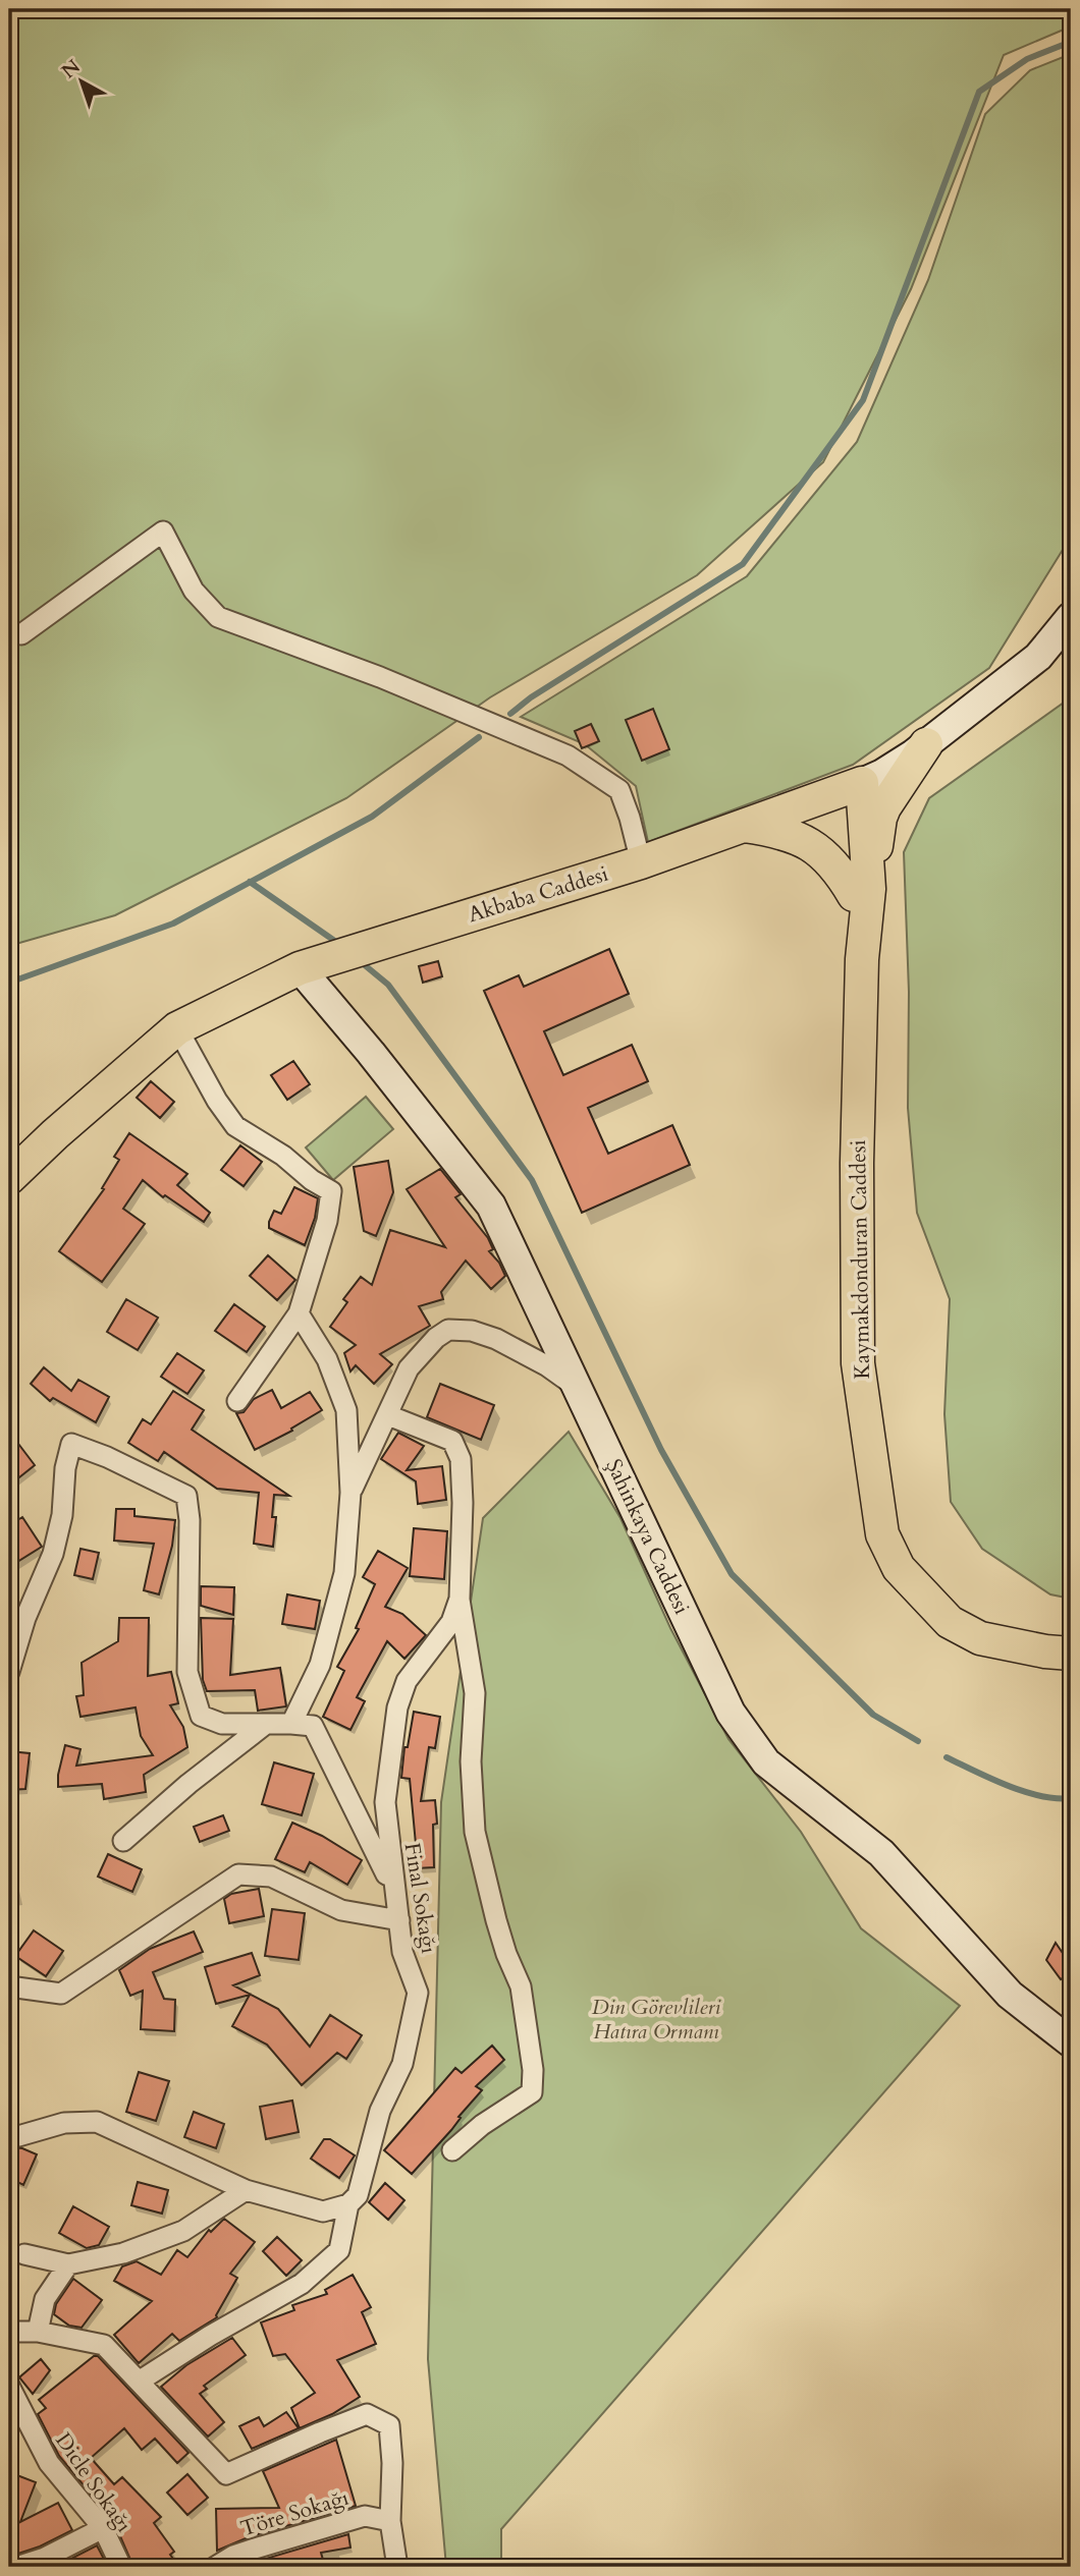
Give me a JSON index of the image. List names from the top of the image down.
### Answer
{
  "streets": {
    "main road": ["Akbaba Caddesi", "Kaymakdonduran Caddesi"],
    "street": [
      "Şahinkaya Caddesi",
      "Final Sokağı",
      "Dicle Sokağı",
      "Töre Sokağı"
    ]
  },
  "crossings": [
    ["Akbaba Caddesi", "Şahinkaya Caddesi"]
  ],
  "parks": ["Din Görevlileri Hatıra Ormanı"],
  "north": "top left"
}
